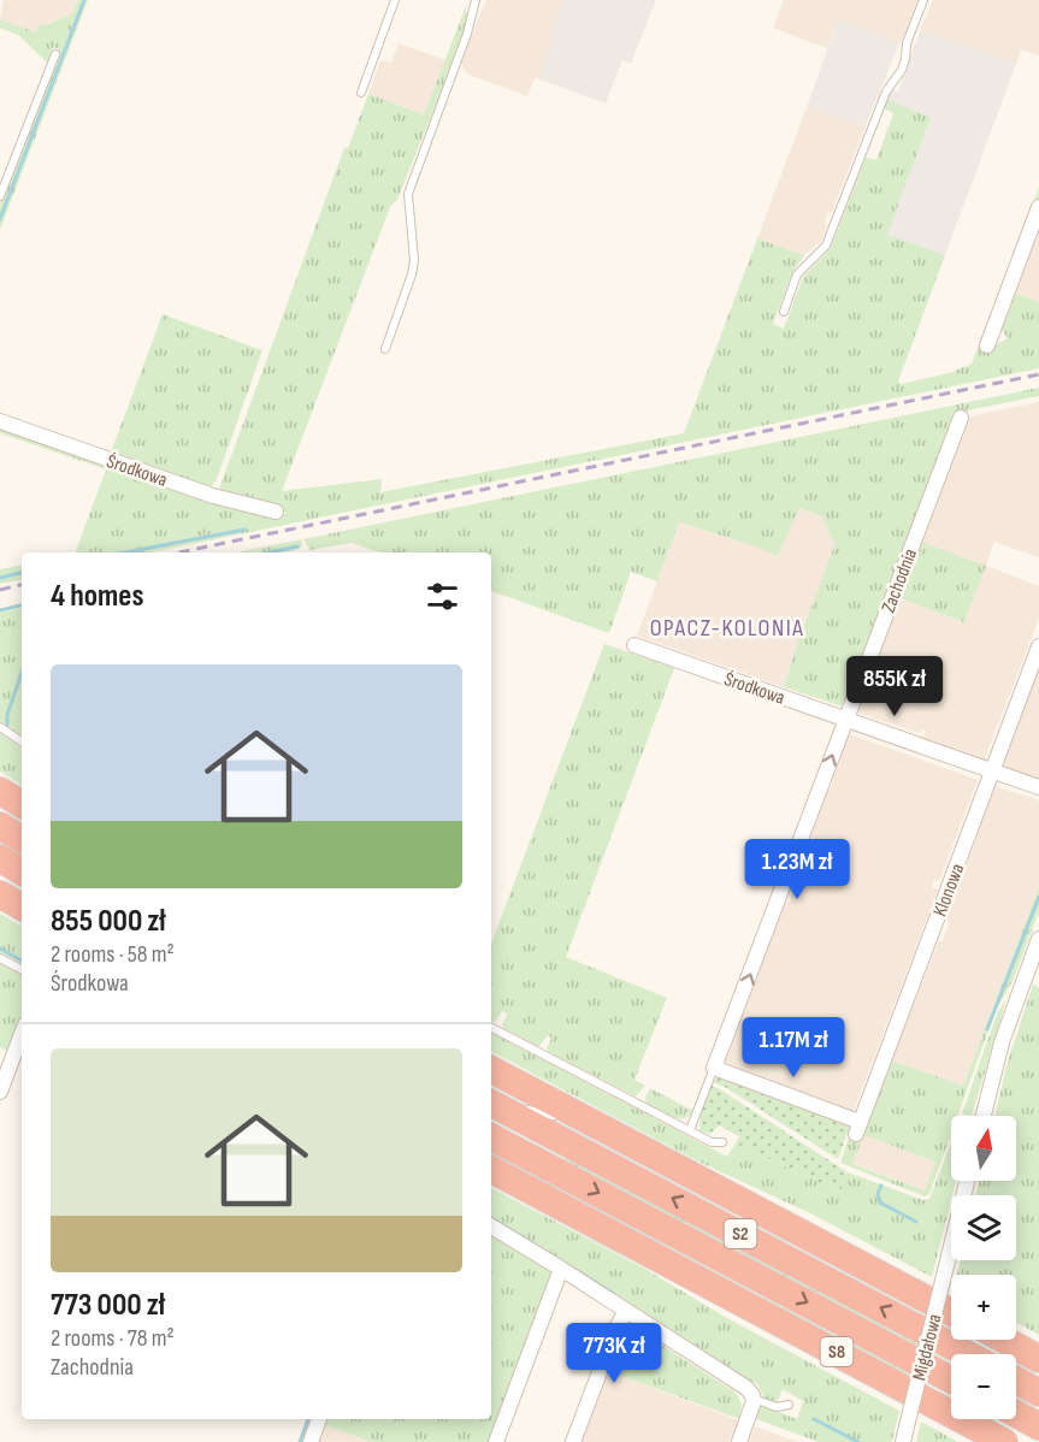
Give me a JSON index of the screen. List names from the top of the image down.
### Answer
{
  "streets": {
    "highway": ["S2", "S8"],
    "street": [
      "Środkowa",
      "Zachodnia",
      "Klonowa",
      "Migdałowa"
    ]
  },
  "crossings": [
    ["Środkowa", "Zachodnia"],
    ["Środkowa", "Klonowa"],
    ["Zachodnia", "Klonowa"]
  ],
  "one_way": ["Zachodnia"],
  "districts": ["OPACZ-KOLONIA"],
  "north": "top",
  "page": {
    "heading": "4 homes",
    "list": [
      {
        "name": "855 000 zł",
        "note": "2 rooms · 58 m² · Środkowa"
      },
      {
        "name": "773 000 zł",
        "note": "2 rooms · 78 m² · Zachodnia"
      }
    ],
    "price": [
      "855K zł",
      "1.23M zł",
      "1.17M zł",
      "773K zł"
    ],
    "map_buttons": ["+", "−"]
  }
}
